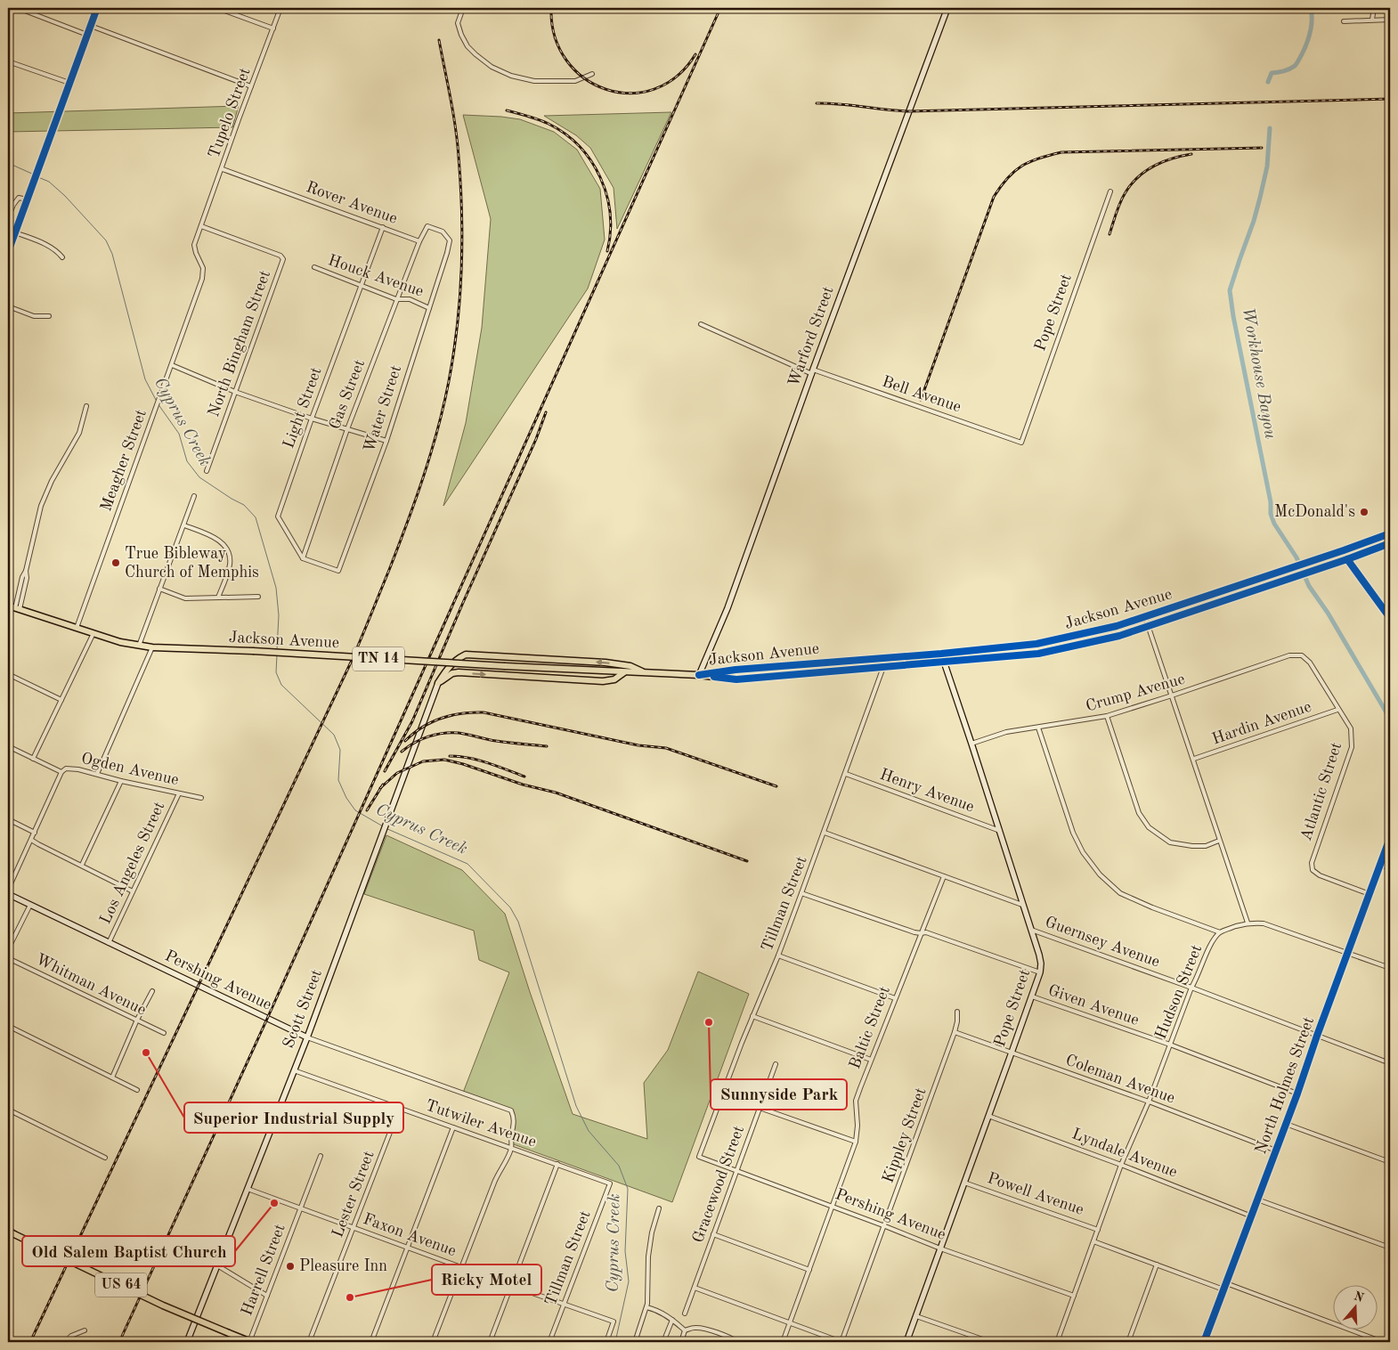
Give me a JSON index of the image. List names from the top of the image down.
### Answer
{
  "streets": {
    "main road": [
      "Pope Street",
      "Warford Street",
      "Jackson Avenue",
      "TN 14",
      "Pershing Avenue",
      "Scott Street",
      "North Holmes Street",
      "US 64"
    ],
    "street": [
      "Tupelo Street",
      "Rover Avenue",
      "Houck Avenue",
      "North Bingham Street",
      "Gas Street",
      "Bell Avenue",
      "Light Street",
      "Water Street",
      "Meagher Street",
      "Crump Avenue",
      "Hardin Avenue",
      "Ogden Avenue",
      "Henry Avenue",
      "Atlantic Street",
      "Los Angeles Street",
      "Tillman Street",
      "Guernsey Avenue",
      "Whitman Avenue",
      "Hudson Street",
      "Given Avenue",
      "Baltic Street",
      "Coleman Avenue",
      "Tutwiler Avenue",
      "Kippley Street",
      "Lyndale Avenue",
      "Gracewood Street",
      "Lester Street",
      "Powell Avenue",
      "Faxon Avenue",
      "Harrell Street"
    ]
  },
  "crossings": [
    ["Tupelo Street", "Rover Avenue"],
    ["Tupelo Street", "North Bingham Street"],
    ["Tupelo Street", "Meagher Street"],
    ["Rover Avenue", "Gas Street"],
    ["Rover Avenue", "Light Street"],
    ["Rover Avenue", "Water Street"],
    ["Houck Avenue", "Gas Street"],
    ["Houck Avenue", "Light Street"],
    ["Houck Avenue", "Water Street"],
    ["Pope Street", "Bell Avenue"],
    ["Pope Street", "Jackson Avenue"],
    ["Pope Street", "Crump Avenue"],
    ["Pope Street", "Henry Avenue"],
    ["Pope Street", "Guernsey Avenue"],
    ["Pope Street", "Pershing Avenue"],
    ["Pope Street", "Given Avenue"],
    ["Pope Street", "Coleman Avenue"],
    ["Pope Street", "Lyndale Avenue"],
    ["Pope Street", "Powell Avenue"],
    ["Warford Street", "Bell Avenue"],
    ["Warford Street", "Jackson Avenue"],
    ["North Bingham Street", "Meagher Street"],
    ["Gas Street", "Light Street"],
    ["Gas Street", "Water Street"],
    ["Light Street", "Water Street"],
    ["Meagher Street", "Jackson Avenue"],
    ["Jackson Avenue", "Tillman Street"],
    ["Crump Avenue", "Atlantic Street"],
    ["Hardin Avenue", "Atlantic Street"],
    ["Ogden Avenue", "Los Angeles Street"],
    ["Henry Avenue", "Tillman Street"],
    ["Atlantic Street", "North Holmes Street"],
    ["Los Angeles Street", "Pershing Avenue"],
    ["Tillman Street", "Pershing Avenue"],
    ["Tillman Street", "Given Avenue"],
    ["Tillman Street", "Tutwiler Avenue"],
    ["Tillman Street", "Faxon Avenue"],
    ["Guernsey Avenue", "Hudson Street"],
    ["Guernsey Avenue", "North Holmes Street"],
    ["Pershing Avenue", "Hudson Street"],
    ["Pershing Avenue", "Scott Street"],
    ["Pershing Avenue", "Baltic Street"],
    ["Pershing Avenue", "Tutwiler Avenue"],
    ["Pershing Avenue", "Kippley Street"],
    ["Pershing Avenue", "Gracewood Street"],
    ["Hudson Street", "Given Avenue"],
    ["Hudson Street", "Coleman Avenue"],
    ["Hudson Street", "Lyndale Avenue"],
    ["Hudson Street", "Powell Avenue"],
    ["Given Avenue", "Baltic Street"],
    ["Given Avenue", "North Holmes Street"],
    ["Scott Street", "Tutwiler Avenue"],
    ["Scott Street", "Faxon Avenue"],
    ["Coleman Avenue", "North Holmes Street"],
    ["Coleman Avenue", "Kippley Street"],
    ["North Holmes Street", "Lyndale Avenue"],
    ["Lester Street", "Faxon Avenue"],
    ["Faxon Avenue", "Harrell Street"],
    ["Harrell Street", "US 64"]
  ],
  "water": ["Workhouse Bayou", "Cyprus Creek"],
  "places": [
    "McDonald's",
    "True Bibleway Church of Memphis",
    "Sunnyside Park",
    "Superior Industrial Supply",
    "Old Salem Baptist Church",
    "Pleasure Inn",
    "Ricky Motel"
  ],
  "north": "top"
}
